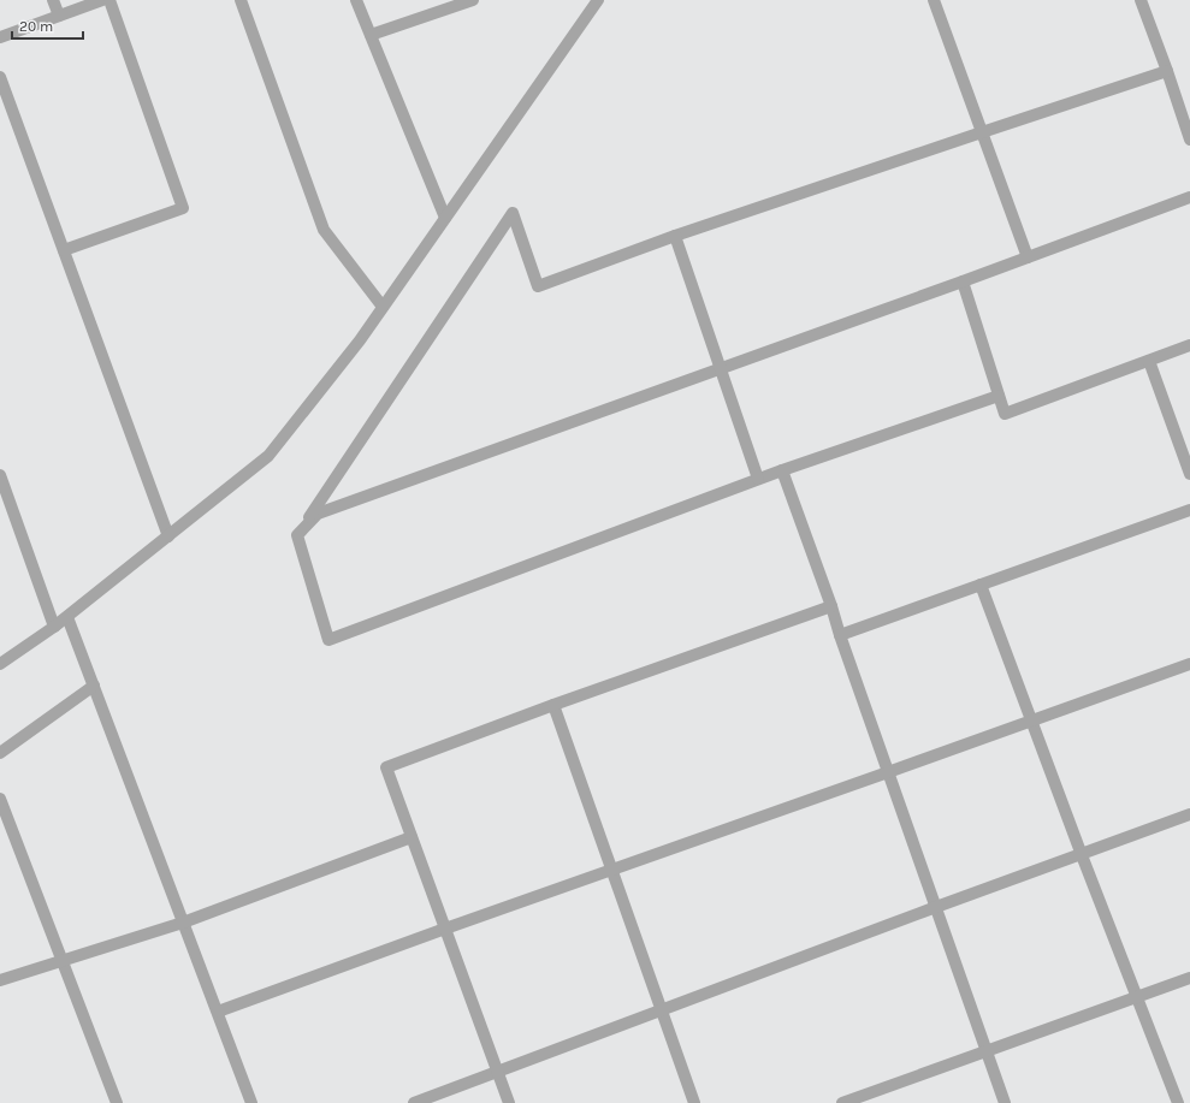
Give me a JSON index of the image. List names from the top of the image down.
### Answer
{
  "scale_bar": "20 m"
}
